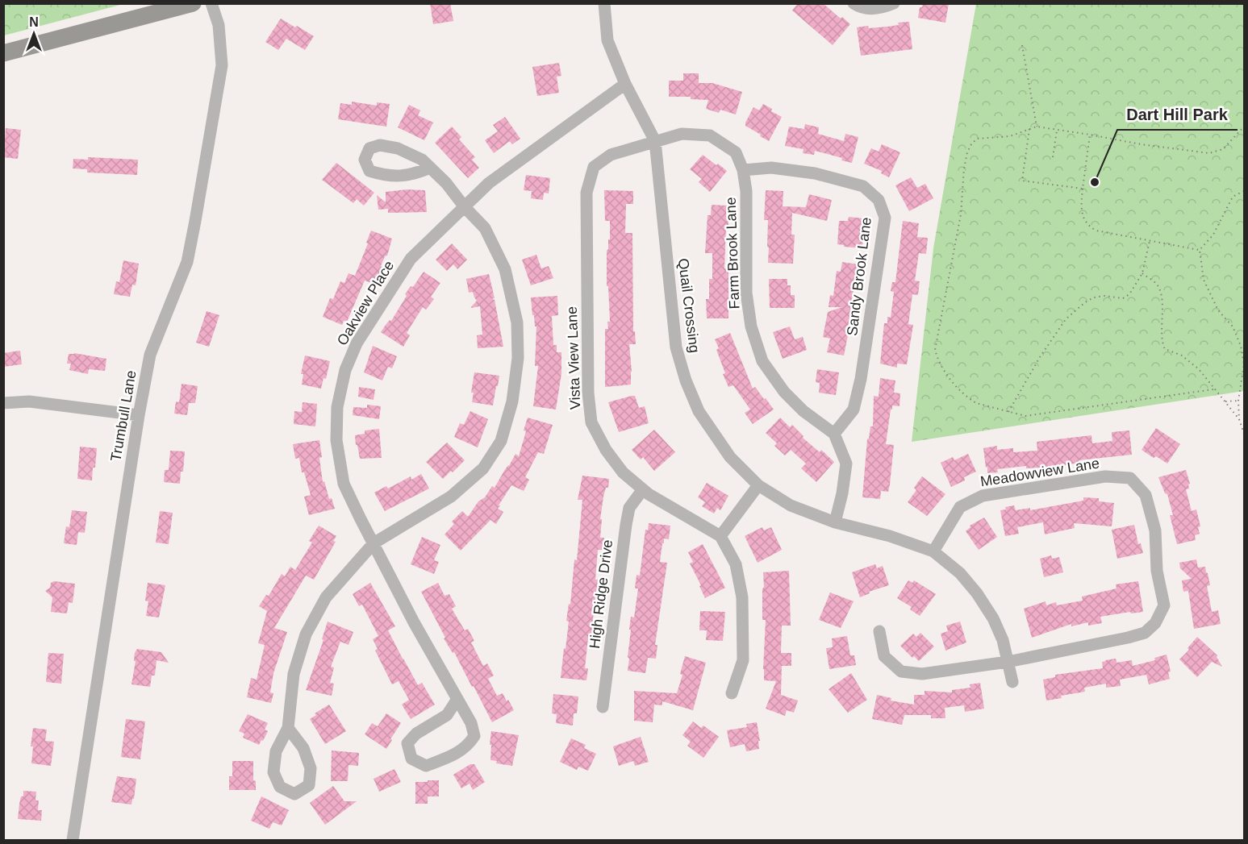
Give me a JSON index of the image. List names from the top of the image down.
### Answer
{
  "streets": {
    "street": [
      "Farm Brook Lane",
      "Sandy Brook Lane",
      "Oakview Place",
      "Quail Crossing",
      "Vista View Lane",
      "Trumbull Lane",
      "Meadowview Lane",
      "High Ridge Drive"
    ]
  },
  "crossings": [
    ["Farm Brook Lane", "Sandy Brook Lane"],
    ["Farm Brook Lane", "Quail Crossing"],
    ["Farm Brook Lane", "Vista View Lane"],
    ["Oakview Place", "Quail Crossing"],
    ["Quail Crossing", "Vista View Lane"],
    ["Quail Crossing", "Meadowview Lane"],
    ["Vista View Lane", "High Ridge Drive"]
  ],
  "places": ["Dart Hill Park"],
  "north": "top"
}
